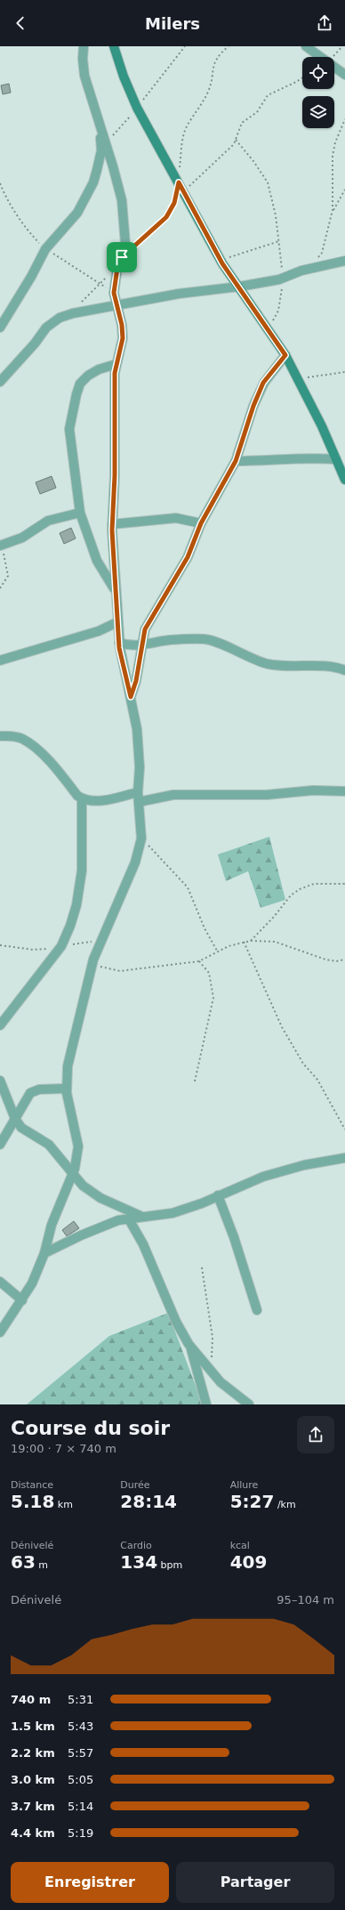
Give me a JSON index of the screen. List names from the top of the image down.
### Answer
{
  "page": {
    "header": "Milers",
    "heading": ["Course du soir", "19:00 · 7 × 740 m"],
    "stats": [
      ["Distance", "5.18 km"],
      ["Durée", "28:14"],
      ["Allure", "5:27 /km"],
      ["Dénivelé", "63 m"],
      ["Cardio", "134 bpm"],
      ["kcal", "409"]
    ],
    "chart": ["Dénivelé", "95–104 m"],
    "list": [
      {
        "name": "740 m",
        "note": "5:31"
      },
      {
        "name": "1.5 km",
        "note": "5:43"
      },
      {
        "name": "2.2 km",
        "note": "5:57"
      },
      {
        "name": "3.0 km",
        "note": "5:05"
      },
      {
        "name": "3.7 km",
        "note": "5:14"
      },
      {
        "name": "4.4 km",
        "note": "5:19"
      }
    ],
    "buttons": ["Enregistrer", "Partager"]
  }
}
